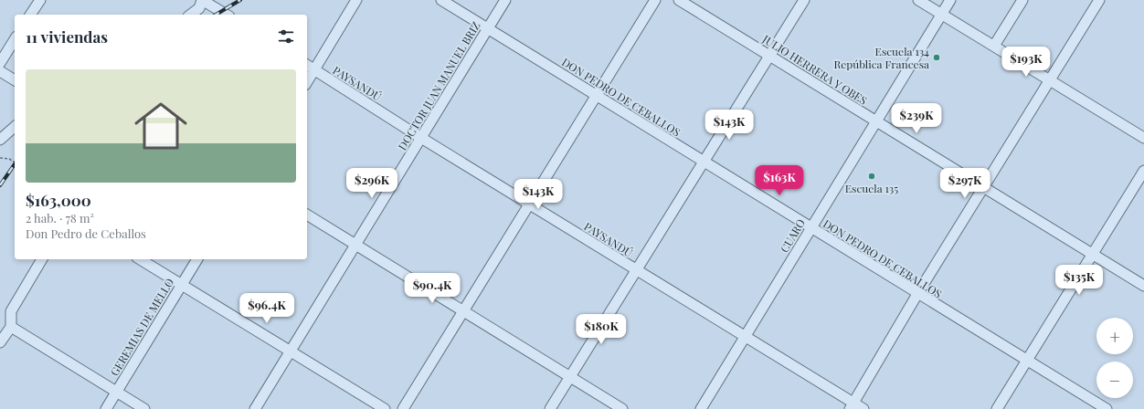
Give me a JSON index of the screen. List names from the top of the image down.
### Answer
{
  "streets": {
    "street": [
      "JULIO HERRERA Y OBES",
      "PAYSANDÚ",
      "DOCTOR JUAN MANUEL BRIZ",
      "DON PEDRO DE CEBALLOS",
      "CUARO",
      "GEREMIAS DE MELLO"
    ]
  },
  "crossings": [
    ["JULIO HERRERA Y OBES", "CUARO"],
    ["PAYSANDÚ", "DOCTOR JUAN MANUEL BRIZ"],
    ["PAYSANDÚ", "CUARO"],
    ["DOCTOR JUAN MANUEL BRIZ", "DON PEDRO DE CEBALLOS"],
    ["DON PEDRO DE CEBALLOS", "CUARO"]
  ],
  "places": ["Escuela 134 República Francesa", "Escuela 135"],
  "page": {
    "heading": "11 viviendas",
    "price": [
      "$193K",
      "$239K",
      "$143K",
      "$163K",
      "$296K",
      "$297K",
      "$143K",
      "$135K",
      "$90.4K",
      "$96.4K",
      "$180K"
    ],
    "list": [
      {
        "name": "$163,000",
        "note": "2 hab. · 78 m² · Don Pedro de Ceballos"
      }
    ],
    "map_buttons": ["+", "−"]
  }
}
